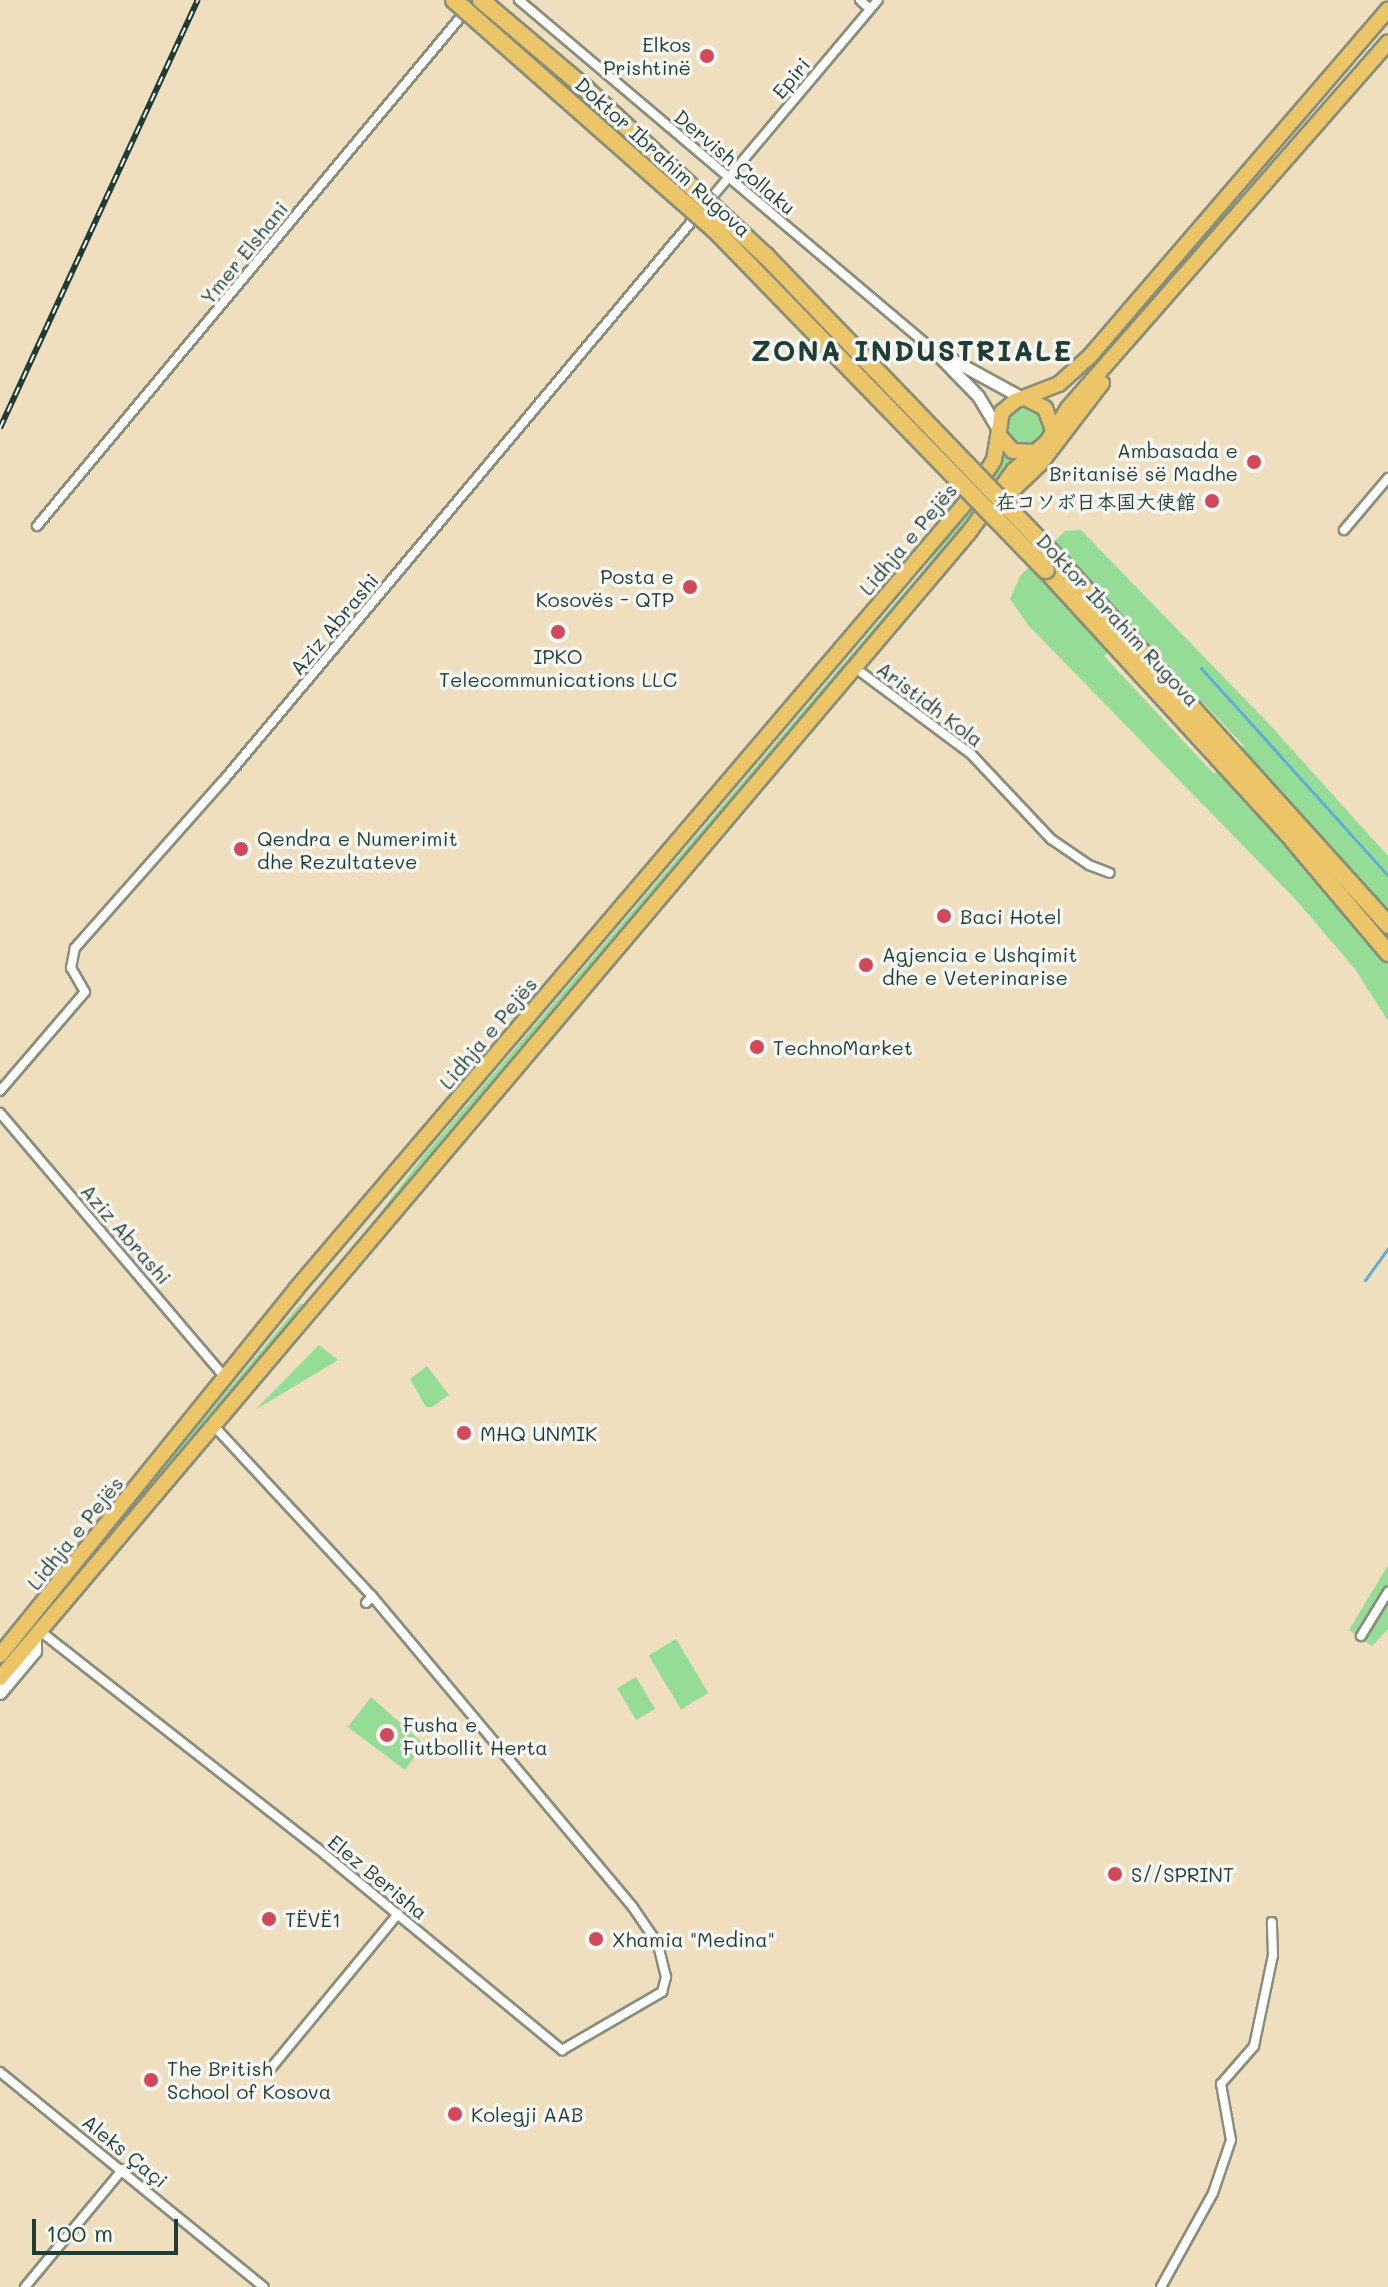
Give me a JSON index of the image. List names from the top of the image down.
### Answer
{
  "streets": {
    "highway": ["Doktor Ibrahim Rugova", "Lidhja e Pejës"],
    "street": [
      "Epiri",
      "Dervish Çollaku",
      "Ymer Elshani",
      "Aziz Abrashi",
      "Aristidh Kola",
      "Elez Berisha",
      "Aleks Çaçi"
    ]
  },
  "crossings": [
    ["Epiri", "Dervish Çollaku"],
    ["Epiri", "Aziz Abrashi"],
    ["Doktor Ibrahim Rugova", "Ymer Elshani"],
    ["Dervish Çollaku", "Aziz Abrashi"],
    ["Lidhja e Pejës", "Aziz Abrashi"],
    ["Lidhja e Pejës", "Aristidh Kola"],
    ["Lidhja e Pejës", "Elez Berisha"]
  ],
  "districts": ["ZONA INDUSTRIALE"],
  "places": [
    "Elkos Prishtinë",
    "Ambasada e Britanisë së Madhe",
    "在コソボ日本国大使館",
    "Posta e Kosovës - QTP",
    "IPKO Telecommunications LLC",
    "Qendra e Numerimit dhe Rezultateve",
    "Baci Hotel",
    "Agjencia e Ushqimit dhe e Veterinarise",
    "TechnoMarket",
    "MHQ UNMIK",
    "Fusha e Futbollit Herta",
    "S//SPRINT",
    "TËVË1",
    "Xhamia \"Medina\"",
    "The British School of Kosova",
    "Kolegji AAB"
  ],
  "scale_bar": "100 m"
}
